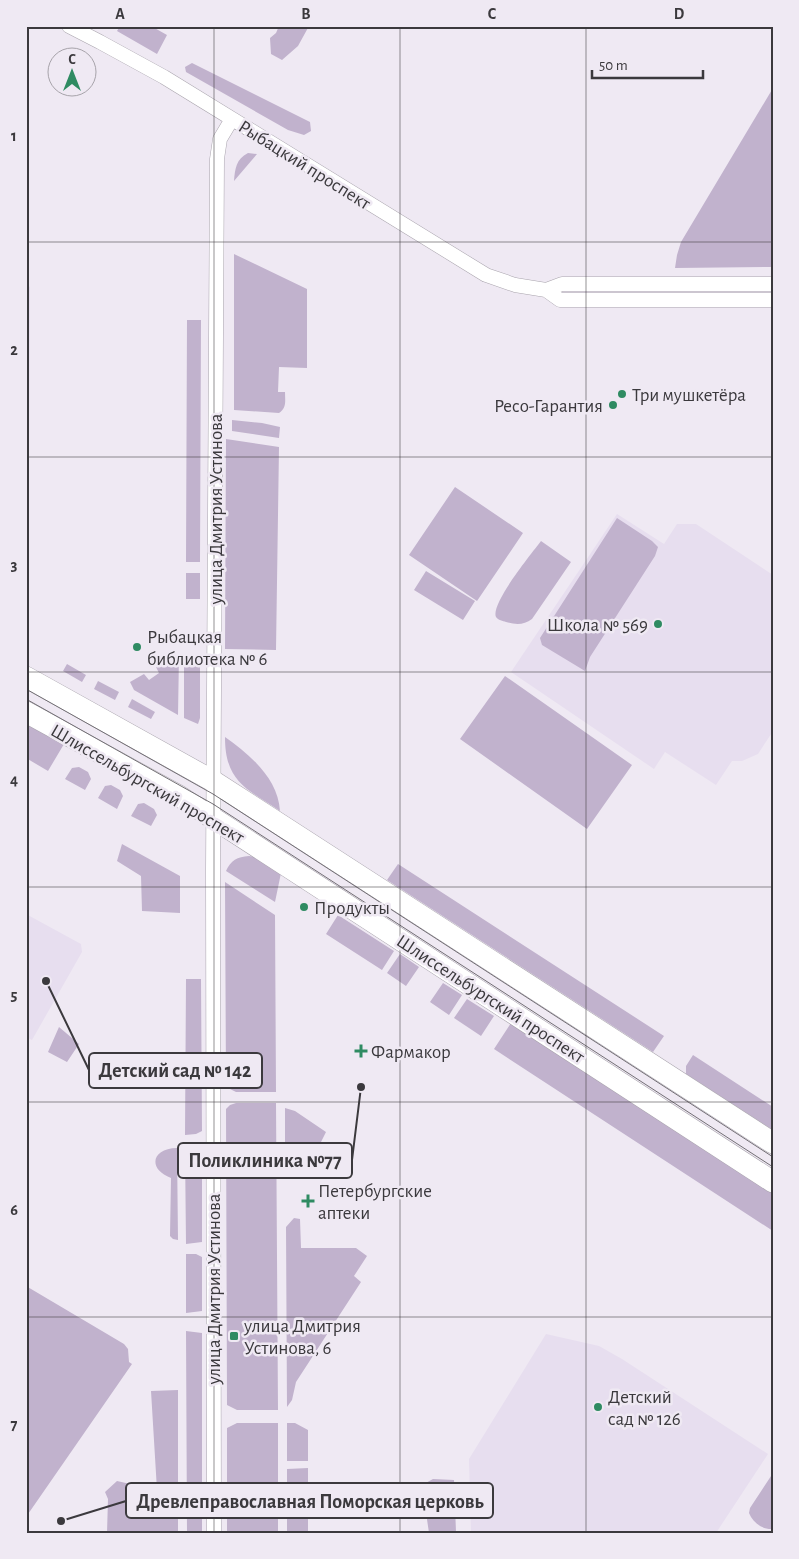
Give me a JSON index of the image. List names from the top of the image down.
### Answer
{
  "streets": {
    "main road": ["Шлиссельбургский проспект"],
    "street": ["Рыбацкий проспект", "улица Дмитрия Устинова"]
  },
  "crossings": [
    ["Рыбацкий проспект", "улица Дмитрия Устинова"],
    ["улица Дмитрия Устинова", "Шлиссельбургский проспект"]
  ],
  "places": {
    "other": [
      "Три мушкетёра",
      "Ресо-Гарантия",
      "Школа № 569",
      "Рыбацкая библиотека № 6",
      "Продукты",
      "Детский сад № 142",
      "Поликлиника №77",
      "Детский сад № 126",
      "Древлеправославная Поморская церковь"
    ],
    "health": ["Фармакор", "Петербургские аптеки"],
    "transit": ["улица Дмитрия Устинова, 6"]
  },
  "scale_bar": "50 m",
  "north": "top",
  "grid": {
    "columns": [
      "A",
      "B",
      "C",
      "D"
    ],
    "rows": [
      "1",
      "2",
      "3",
      "4",
      "5",
      "6",
      "7"
    ]
  }
}
